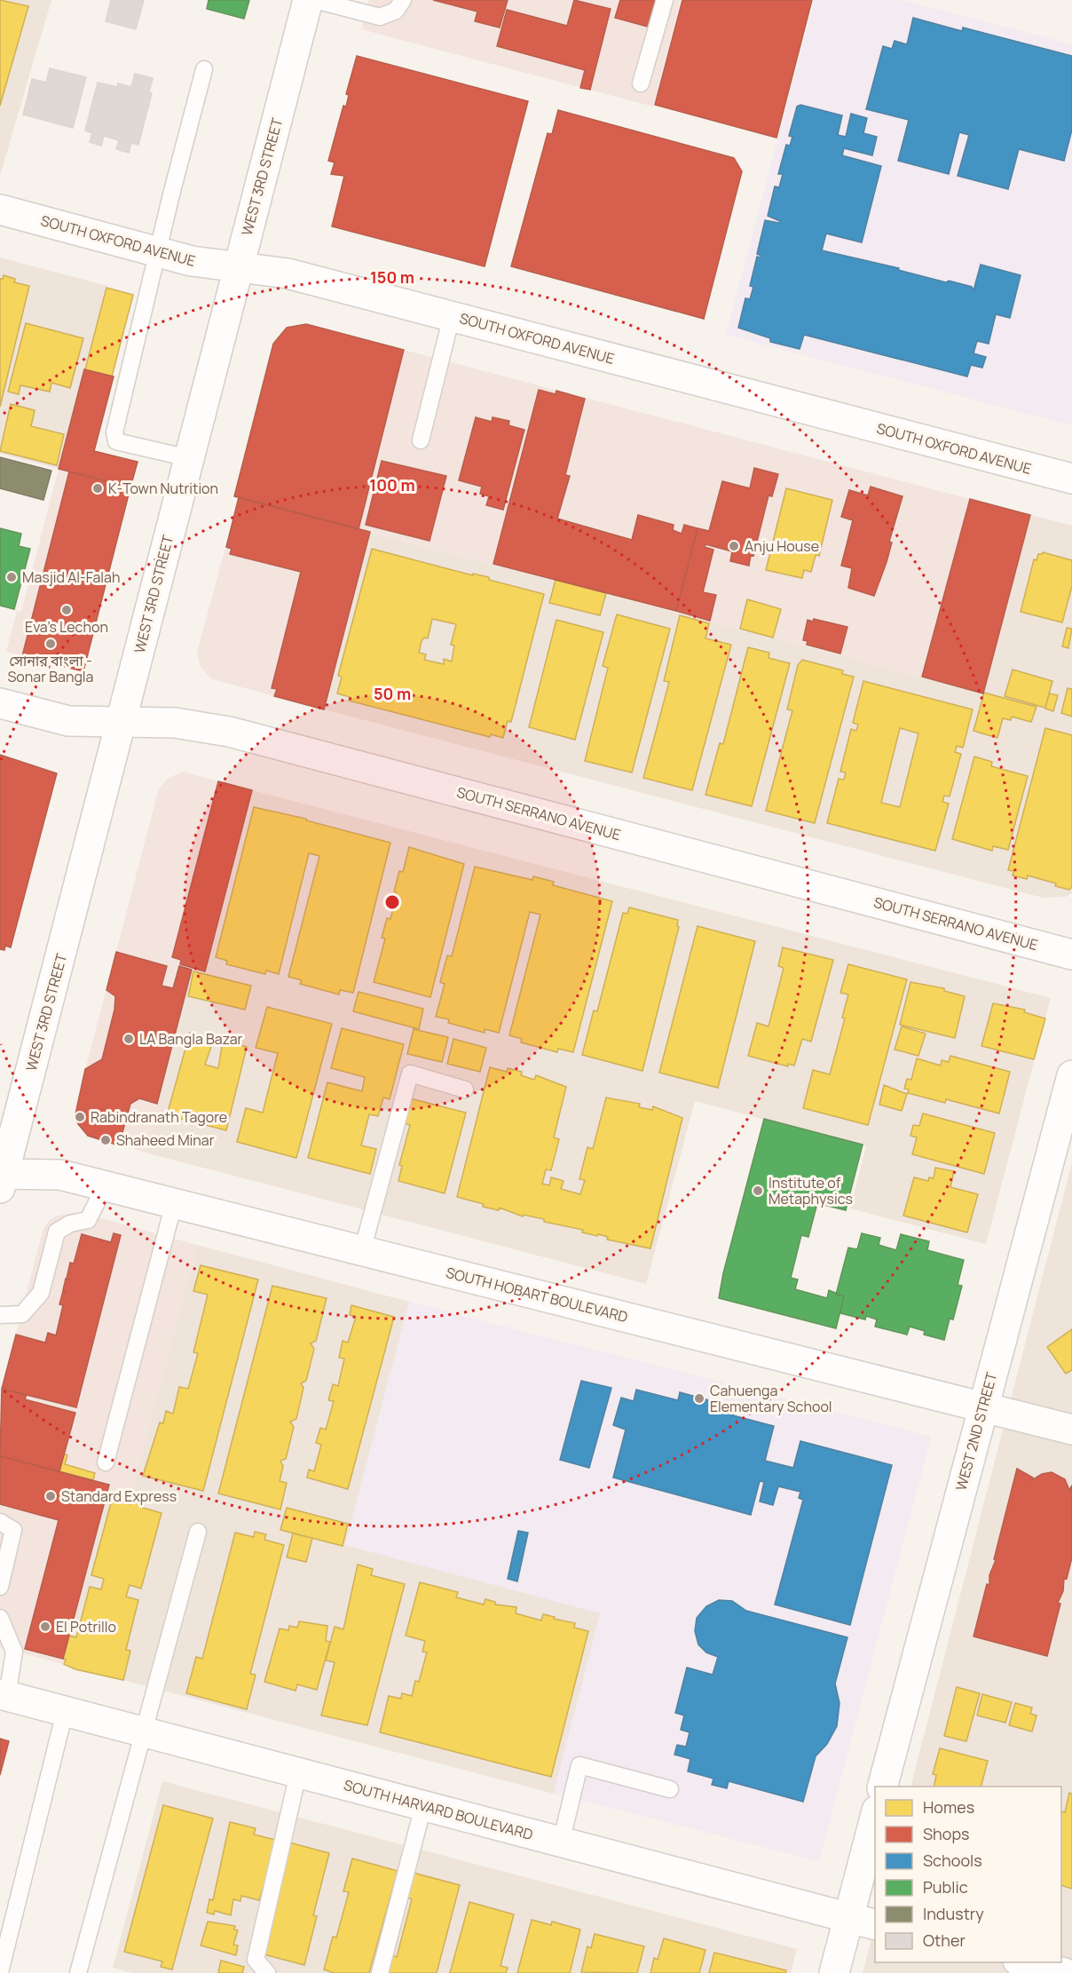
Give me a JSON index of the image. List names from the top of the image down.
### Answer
{
  "streets": {
    "street": [
      "WEST 3RD STREET",
      "SOUTH OXFORD AVENUE",
      "SOUTH SERRANO AVENUE",
      "SOUTH HOBART BOULEVARD",
      "WEST 2ND STREET",
      "SOUTH HARVARD BOULEVARD"
    ]
  },
  "crossings": [
    ["WEST 3RD STREET", "SOUTH OXFORD AVENUE"],
    ["WEST 3RD STREET", "SOUTH SERRANO AVENUE"],
    ["WEST 3RD STREET", "SOUTH HOBART BOULEVARD"],
    ["SOUTH HOBART BOULEVARD", "WEST 2ND STREET"]
  ],
  "places": [
    "K-Town Nutrition",
    "Anju House",
    "Masjid Al-Falah",
    "Eva's Lechon",
    "সোনার বাংলা - Sonar Bangla",
    "LA Bangla Bazar",
    "Rabindranath Tagore",
    "Shaheed Minar",
    "Institute of Metaphysics",
    "Cahuenga Elementary School",
    "Standard Express",
    "El Potrillo"
  ],
  "legend": [
    "Homes",
    "Shops",
    "Schools",
    "Public",
    "Industry",
    "Other"
  ],
  "rings": ["150 m", "100 m", "50 m"]
}
